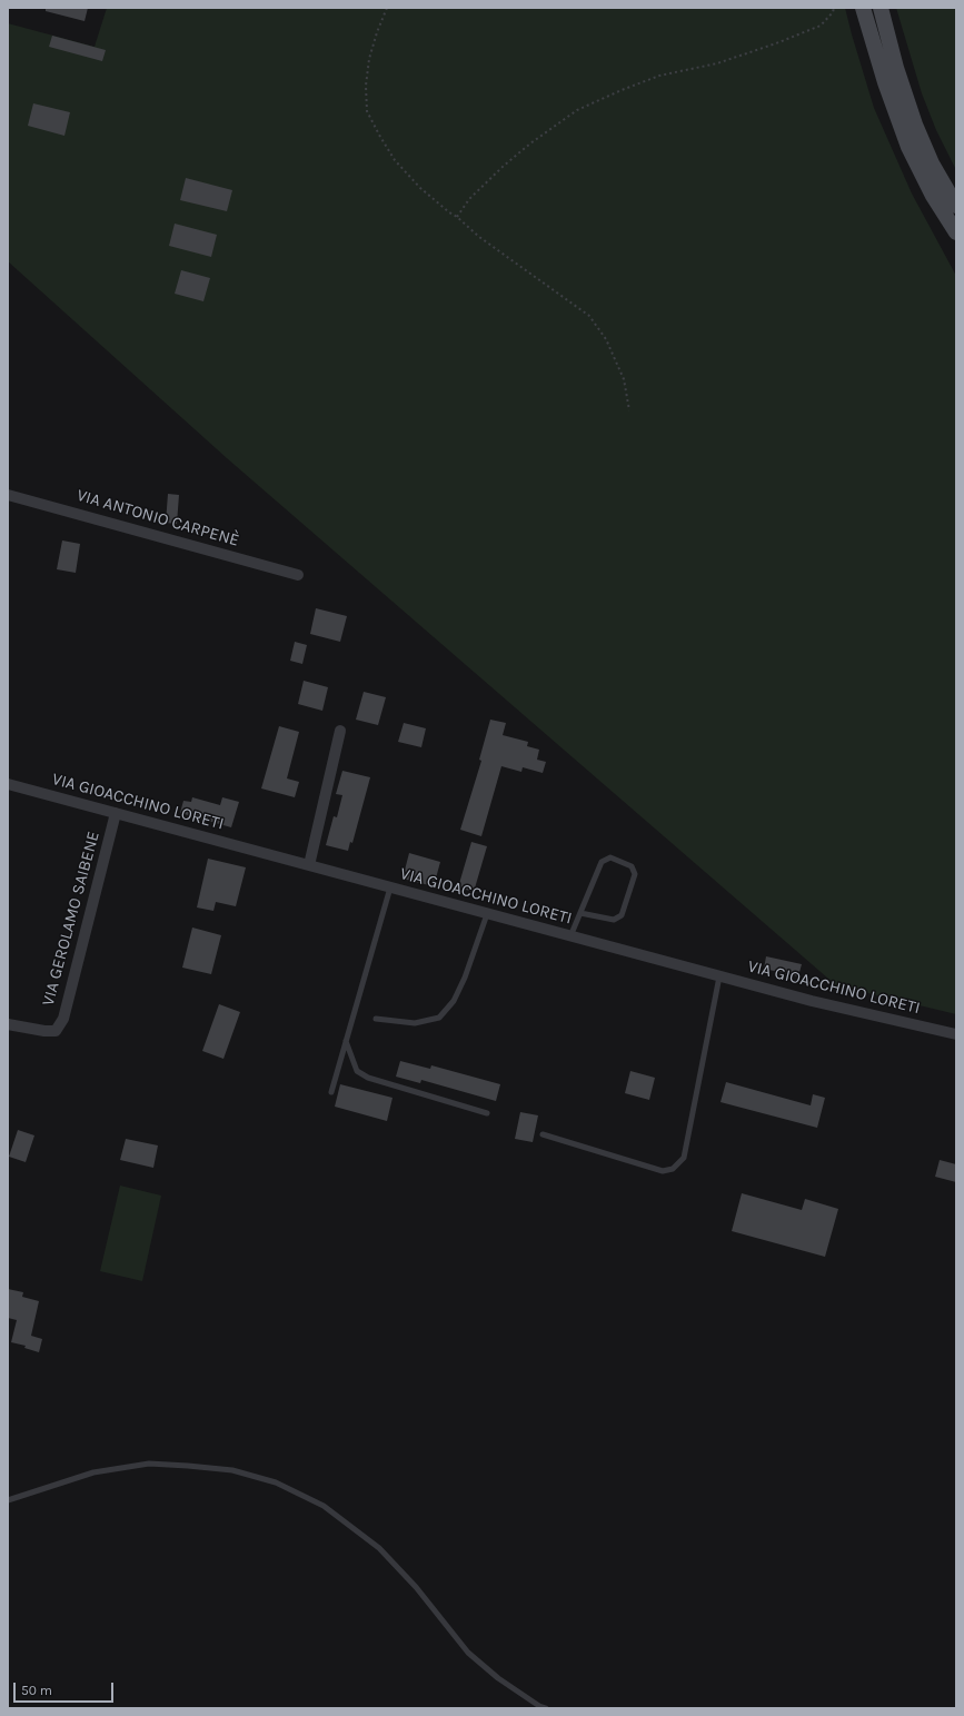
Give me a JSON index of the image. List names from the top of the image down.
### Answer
{
  "streets": {
    "street": ["VIA ANTONIO CARPENÈ", "VIA GIOACCHINO LORETI", "VIA GEROLAMO SAIBENE"]
  },
  "crossings": [
    ["VIA GIOACCHINO LORETI", "VIA GEROLAMO SAIBENE"]
  ],
  "scale_bar": "50 m"
}
